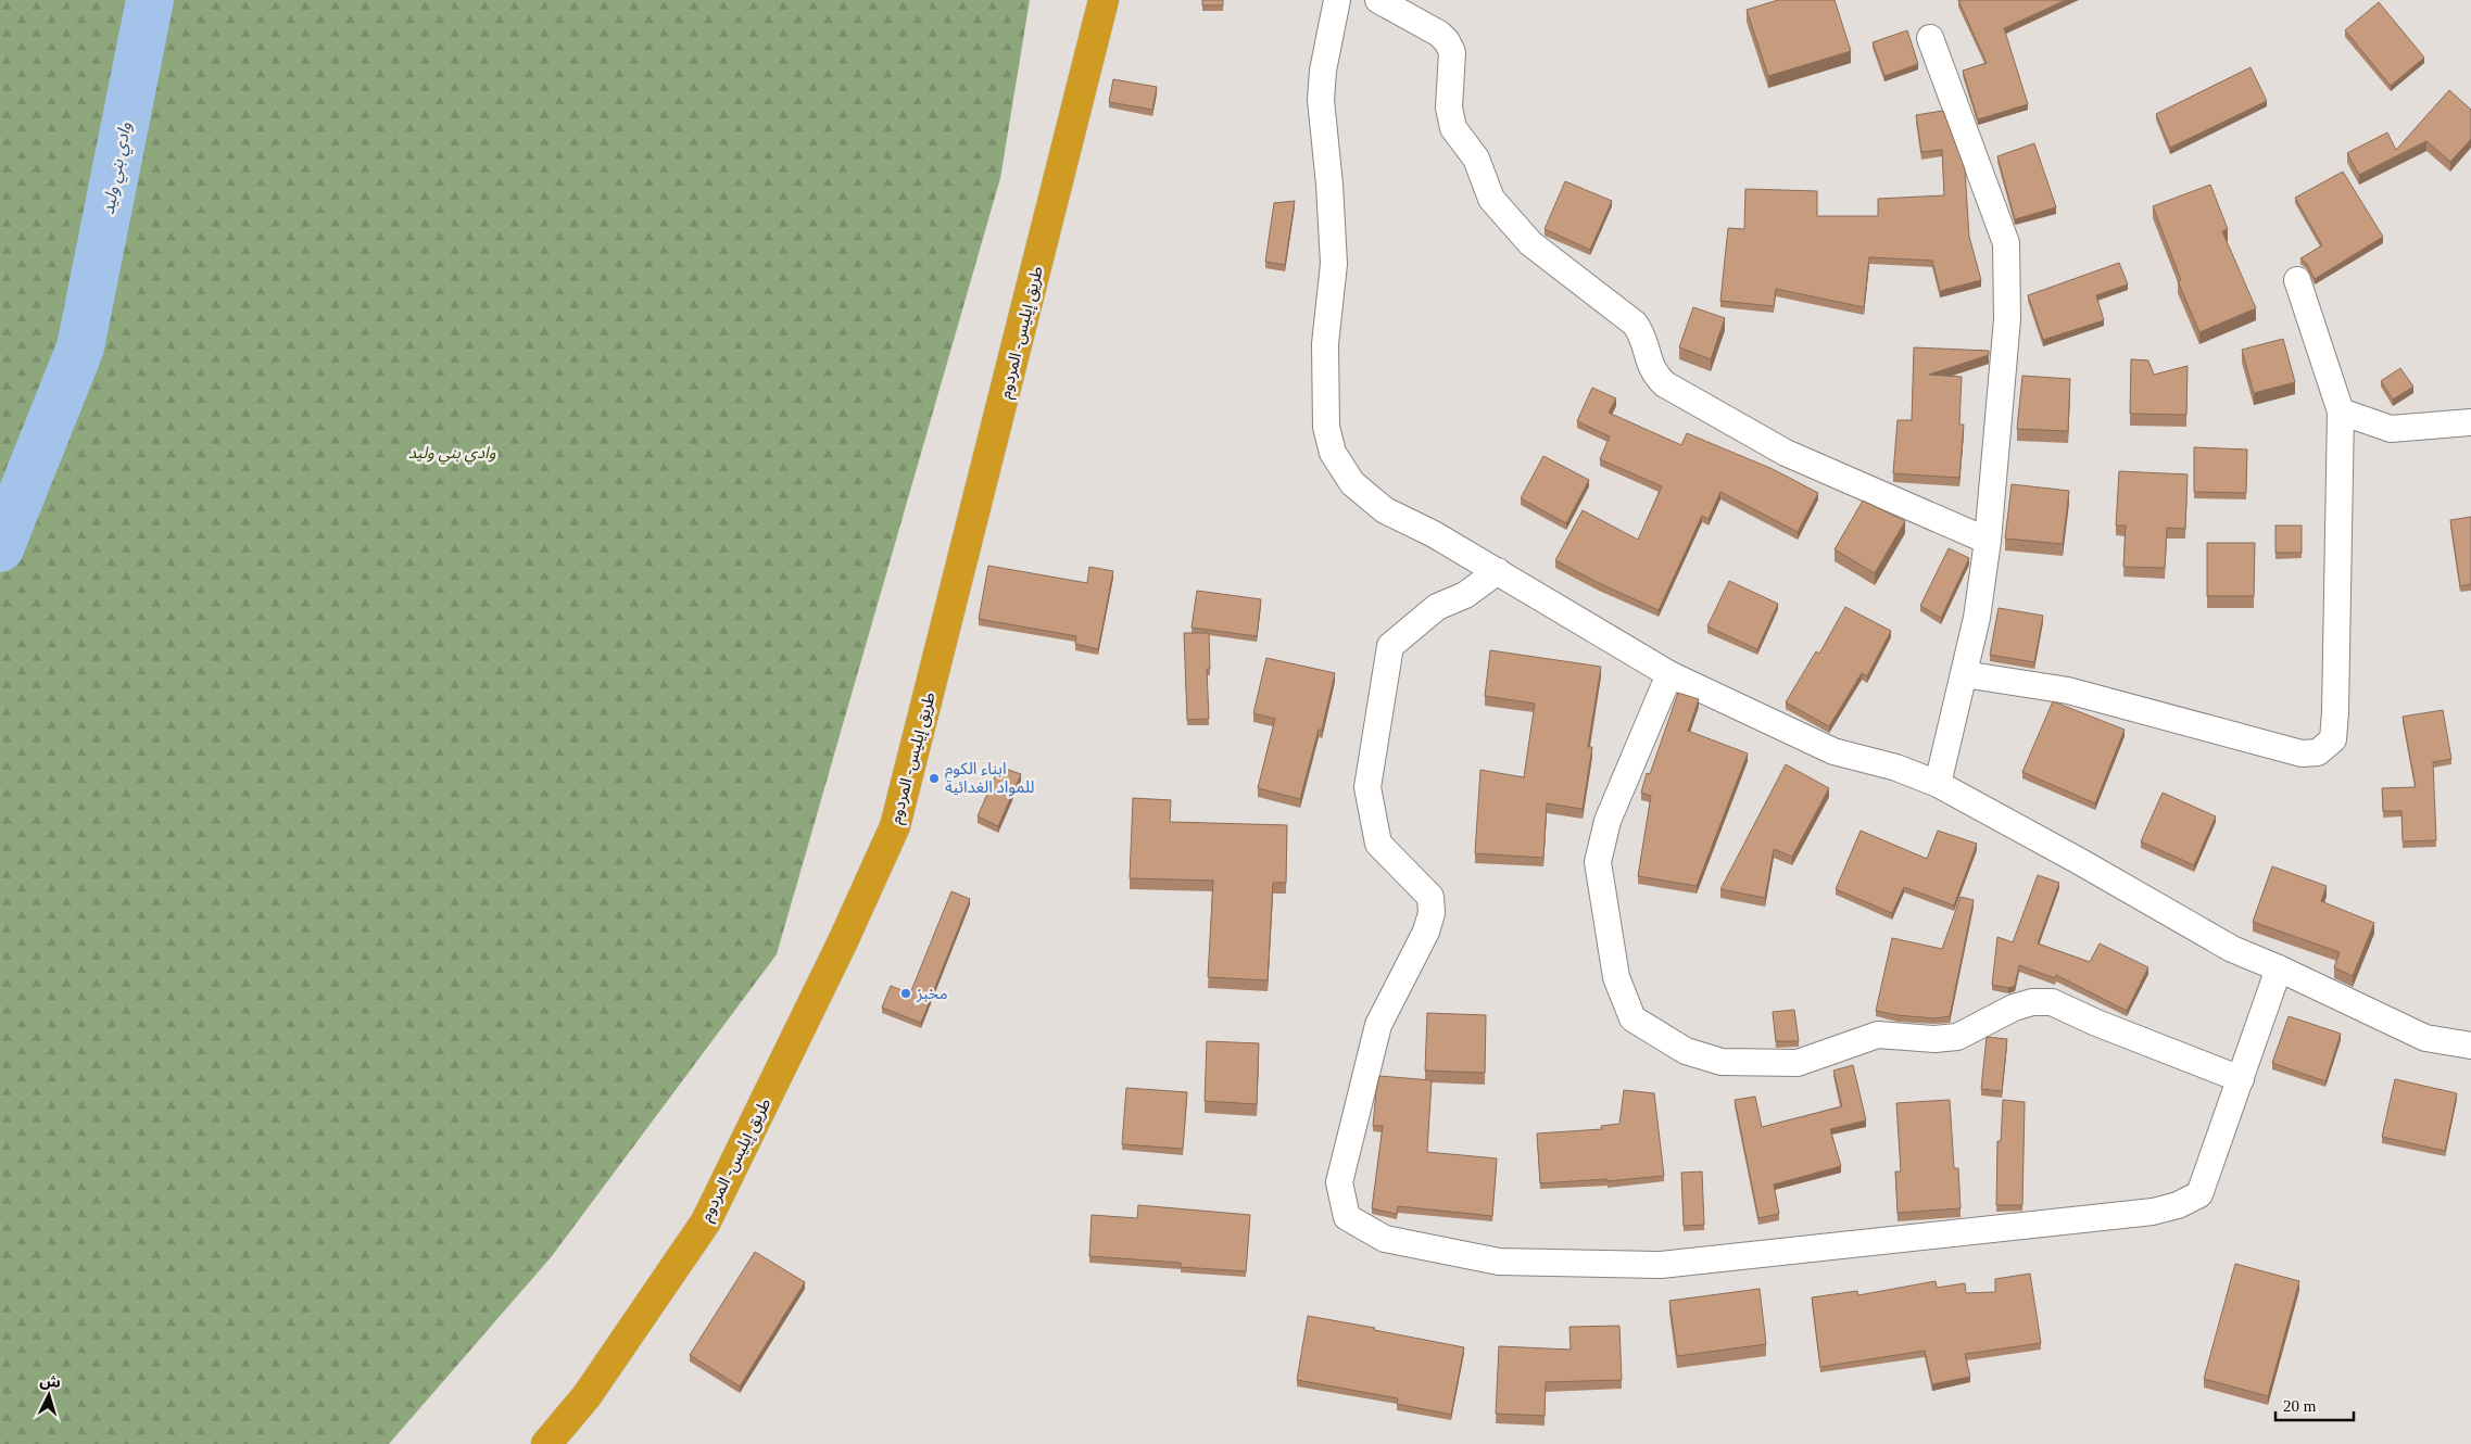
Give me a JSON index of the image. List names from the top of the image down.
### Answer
{
  "streets": {
    "highway": ["طريق إيليس- المردوم"]
  },
  "water": ["وادي بني وليد"],
  "parks": ["وادي بني وليد"],
  "places": ["ابناء الكوم للمواد الغدائية", "مخبز"],
  "scale_bar": "20 m",
  "north": "top"
}
